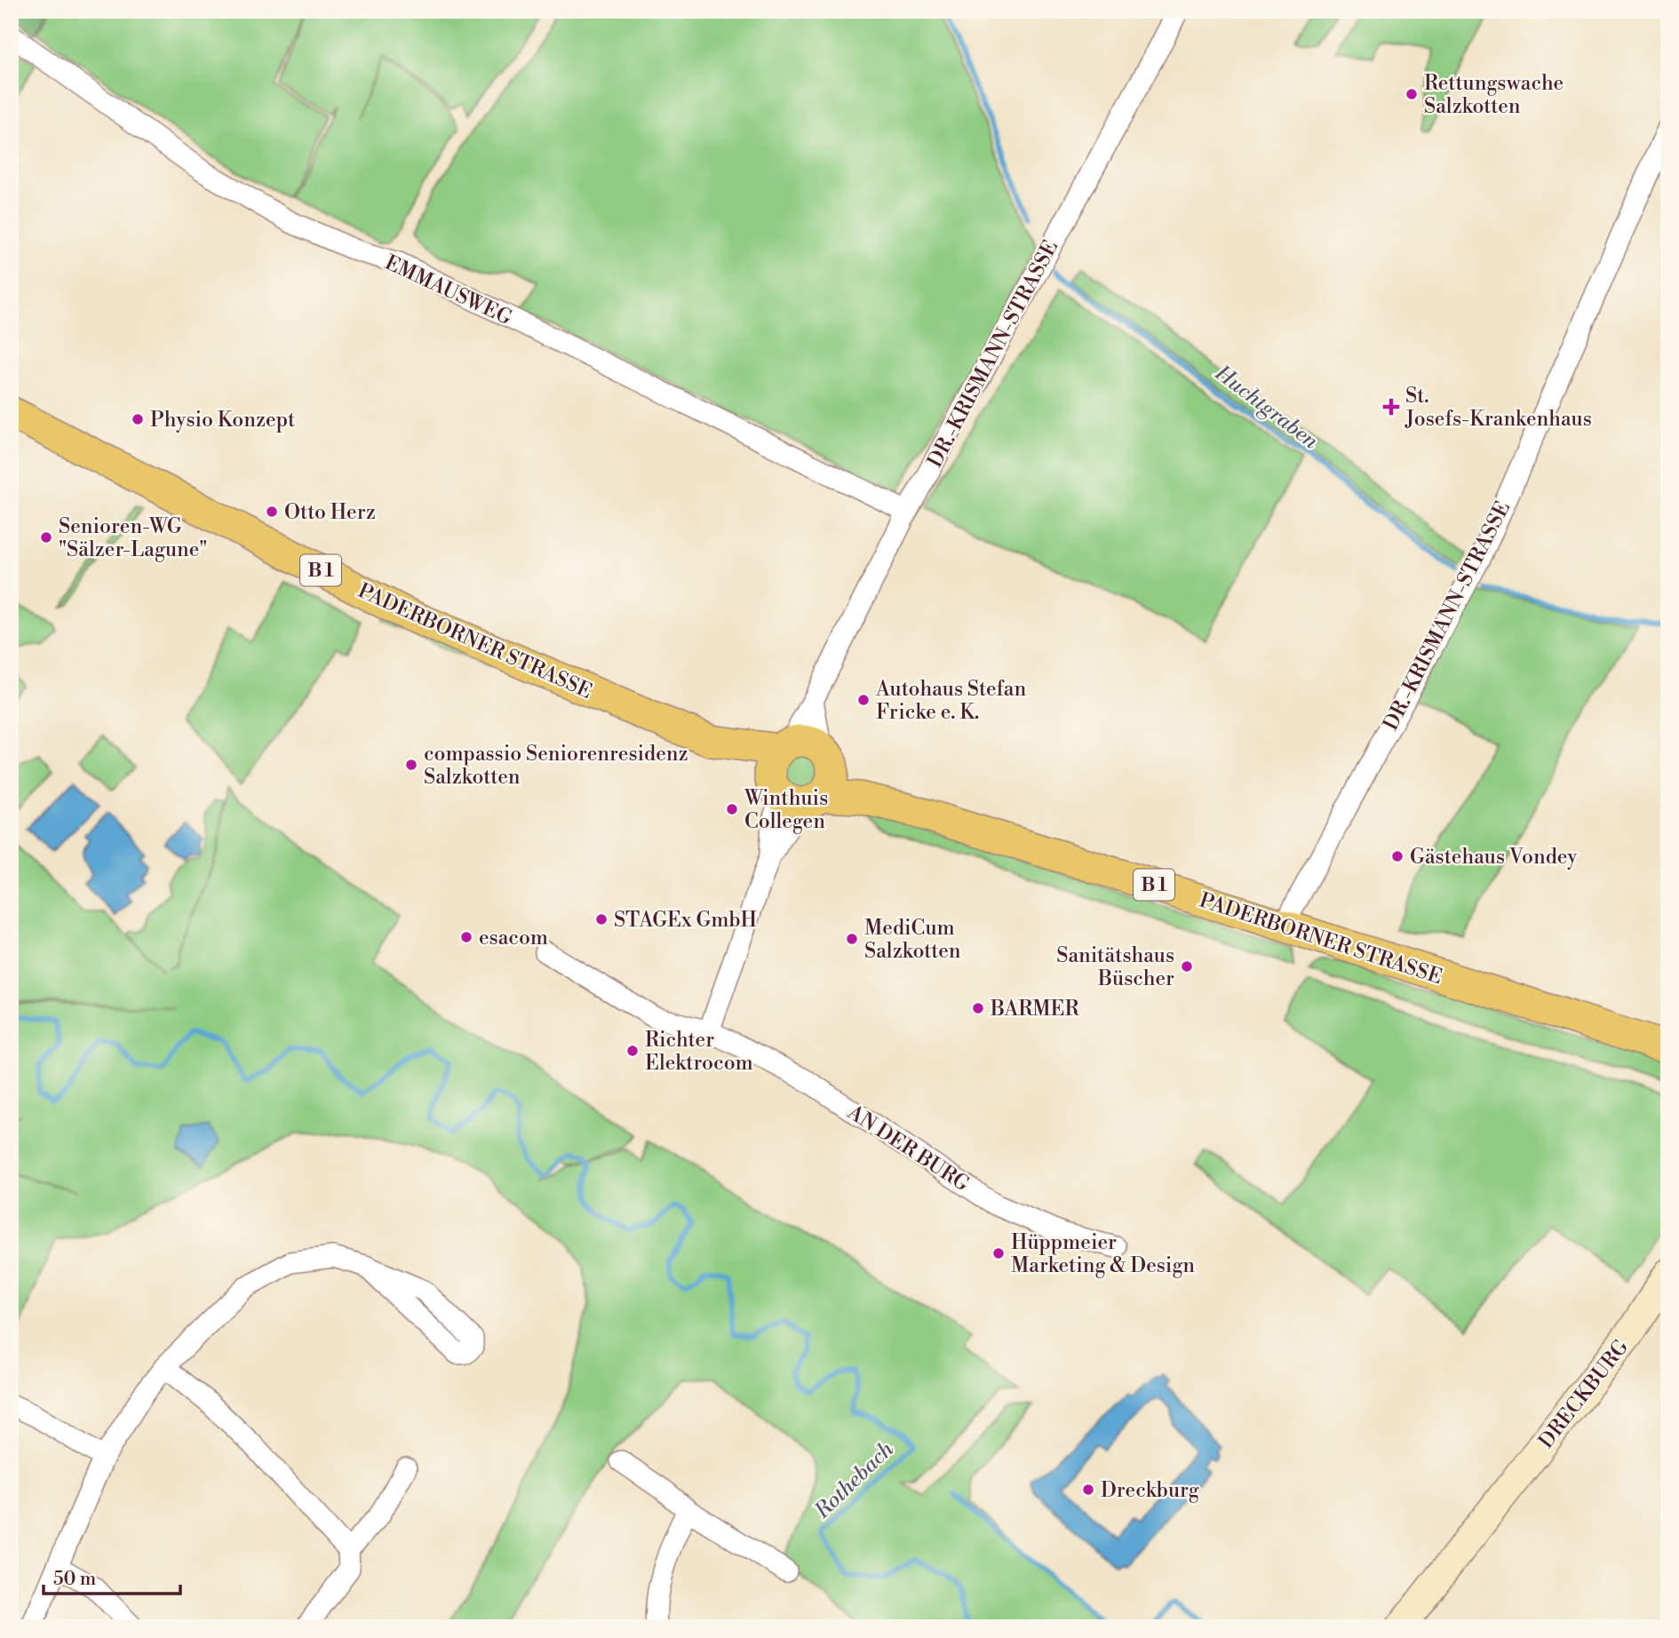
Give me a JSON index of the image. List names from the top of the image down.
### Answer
{
  "streets": {
    "main road": ["B 1", "PADERBORNER STRASSE"],
    "street": [
      "EMMAUSWEG",
      "DR.-KRISMANN-STRASSE",
      "AN DER BURG",
      "DRECKBURG"
    ]
  },
  "crossings": [
    ["EMMAUSWEG", "DR.-KRISMANN-STRASSE"],
    ["DR.-KRISMANN-STRASSE", "PADERBORNER STRASSE"]
  ],
  "water": ["Huchtgraben", "Rothebach"],
  "places": {
    "other": [
      "Rettungswache Salzkotten",
      "Physio Konzept",
      "Otto Herz",
      "Senioren-WG \"Sälzer-Lagune\"",
      "Autohaus Stefan Fricke e. K.",
      "compassio Seniorenresidenz Salzkotten",
      "Winthuis Collegen",
      "Gästehaus Vondey",
      "STAGEx GmbH",
      "esacom",
      "MediCum Salzkotten",
      "Sanitätshaus Büscher",
      "BARMER",
      "Richter Elektrocom",
      "Hüppmeier Marketing & Design",
      "Dreckburg"
    ],
    "health": ["St. Josefs-Krankenhaus"]
  },
  "scale_bar": "50 m"
}
